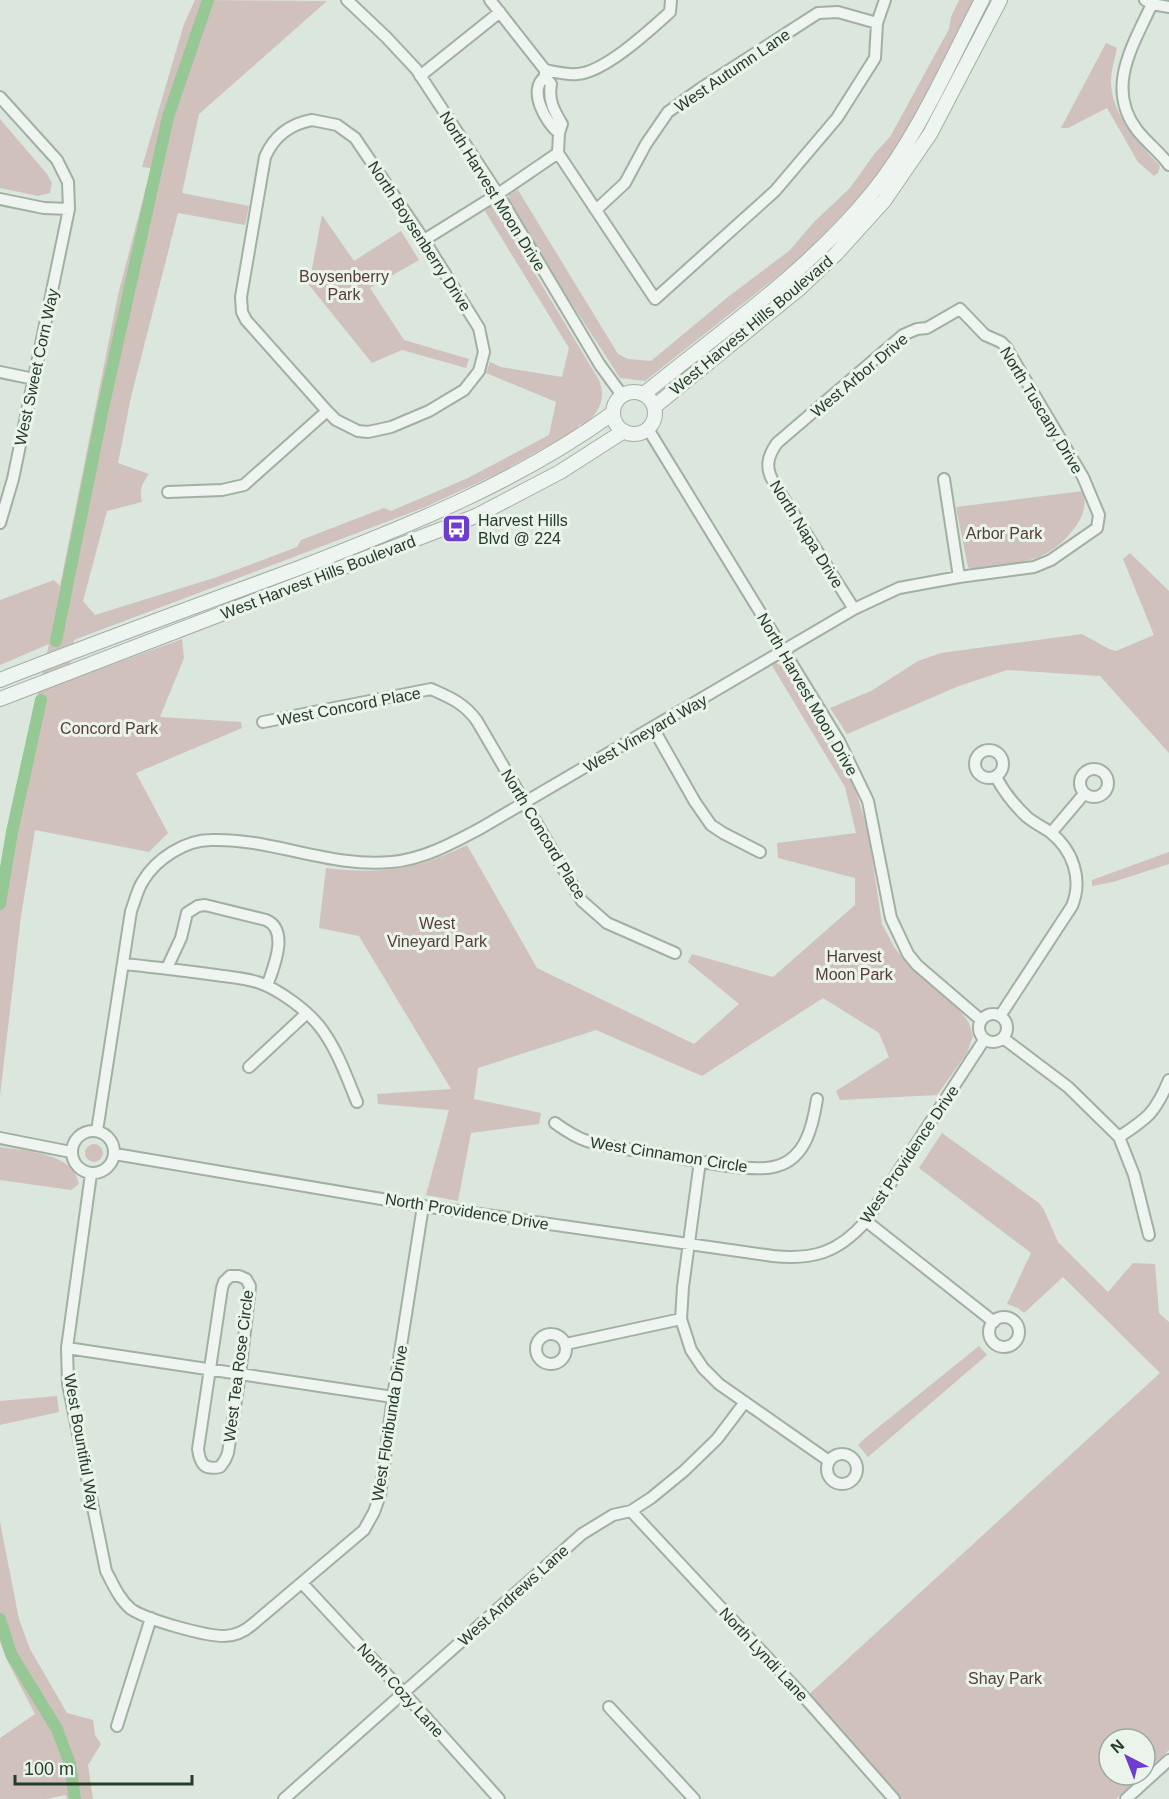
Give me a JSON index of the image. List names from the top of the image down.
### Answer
{
  "streets": {
    "street": [
      "West Autumn Lane",
      "North Harvest Moon Drive",
      "North Boysenberry Drive",
      "West Harvest Hills Boulevard",
      "West Sweet Corn Way",
      "West Arbor Drive",
      "North Tuscany Drive",
      "North Napa Drive",
      "West Concord Place",
      "West Vineyard Way",
      "North Concord Place",
      "West Cinnamon Circle",
      "West Providence Drive",
      "North Providence Drive",
      "West Tea Rose Circle",
      "West Floribunda Drive",
      "West Bountiful Way",
      "West Andrews Lane",
      "North Lyndi Lane",
      "North Cozy Lane"
    ]
  },
  "crossings": [
    ["North Harvest Moon Drive", "West Harvest Hills Boulevard"],
    ["North Harvest Moon Drive", "West Vineyard Way"],
    ["North Harvest Moon Drive", "West Providence Drive"],
    ["West Arbor Drive", "North Tuscany Drive"],
    ["West Arbor Drive", "North Napa Drive"],
    ["North Tuscany Drive", "West Vineyard Way"],
    ["North Napa Drive", "West Vineyard Way"],
    ["West Concord Place", "North Concord Place"],
    ["West Vineyard Way", "North Concord Place"],
    ["West Providence Drive", "North Providence Drive"],
    ["North Providence Drive", "West Floribunda Drive"],
    ["North Providence Drive", "West Bountiful Way"],
    ["West Floribunda Drive", "West Bountiful Way"],
    ["West Floribunda Drive", "North Cozy Lane"],
    ["West Andrews Lane", "North Lyndi Lane"],
    ["West Andrews Lane", "North Cozy Lane"]
  ],
  "parks": [
    "Boysenberry Park",
    "Arbor Park",
    "Concord Park",
    "West Vineyard Park",
    "Harvest Moon Park",
    "Shay Park"
  ],
  "places": {
    "bus stop": ["Harvest Hills Blvd @ 224"]
  },
  "scale_bar": "100 m",
  "north": "top left"
}
